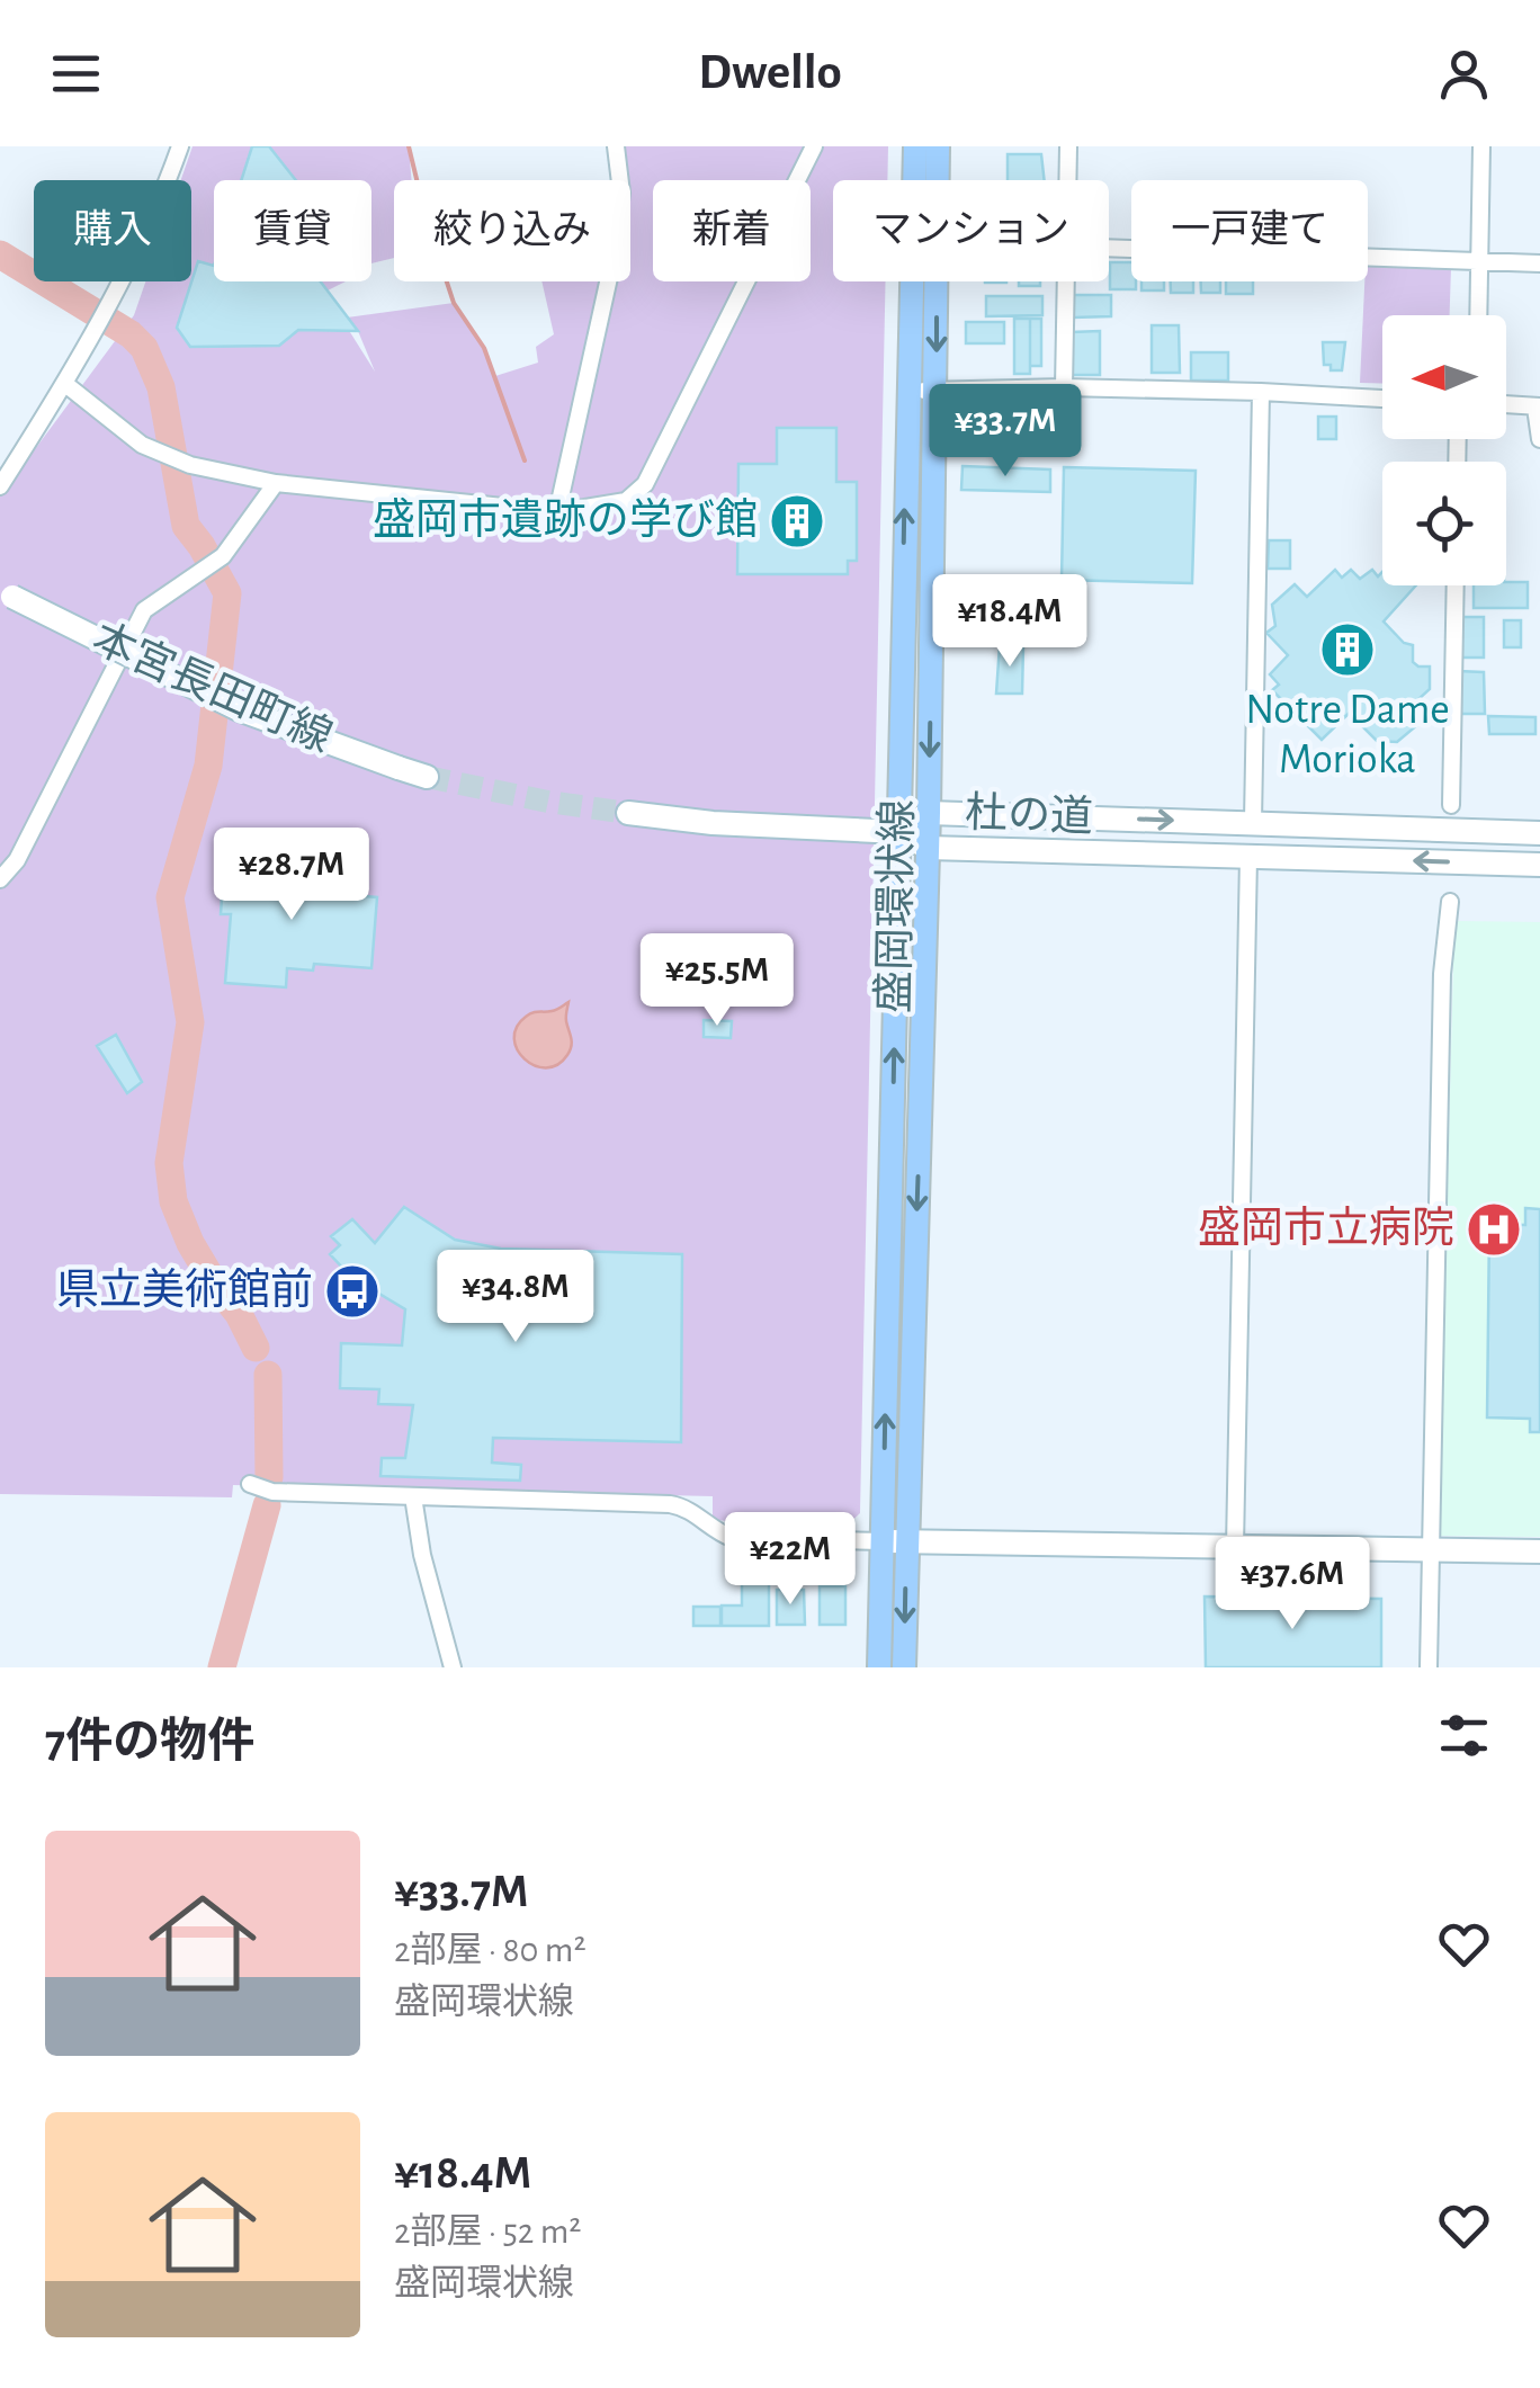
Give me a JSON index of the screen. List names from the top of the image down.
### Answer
{
  "streets": {
    "main road": ["本宮長田町線", "杜の道", "盛岡環状線"]
  },
  "crossings": [
    ["杜の道", "盛岡環状線"]
  ],
  "places": {
    "building": ["盛岡市遺跡の学び館", "Notre Dame Morioka"],
    "hospital": ["盛岡市立病院"],
    "bus stop": ["県立美術館前"]
  },
  "north": "left",
  "page": {
    "header": "Dwello",
    "chip": [
      "購入",
      "賃貸",
      "絞り込み",
      "新着",
      "マンション",
      "一戸建て"
    ],
    "price": [
      "¥33.7M",
      "¥18.4M",
      "¥28.7M",
      "¥25.5M",
      "¥34.8M",
      "¥22M",
      "¥37.6M"
    ],
    "heading": "7件の物件",
    "list": [
      {
        "name": "¥33.7M",
        "note": "2部屋 · 80 m² · 盛岡環状線"
      },
      {
        "name": "¥18.4M",
        "note": "2部屋 · 52 m² · 盛岡環状線"
      }
    ]
  }
}
